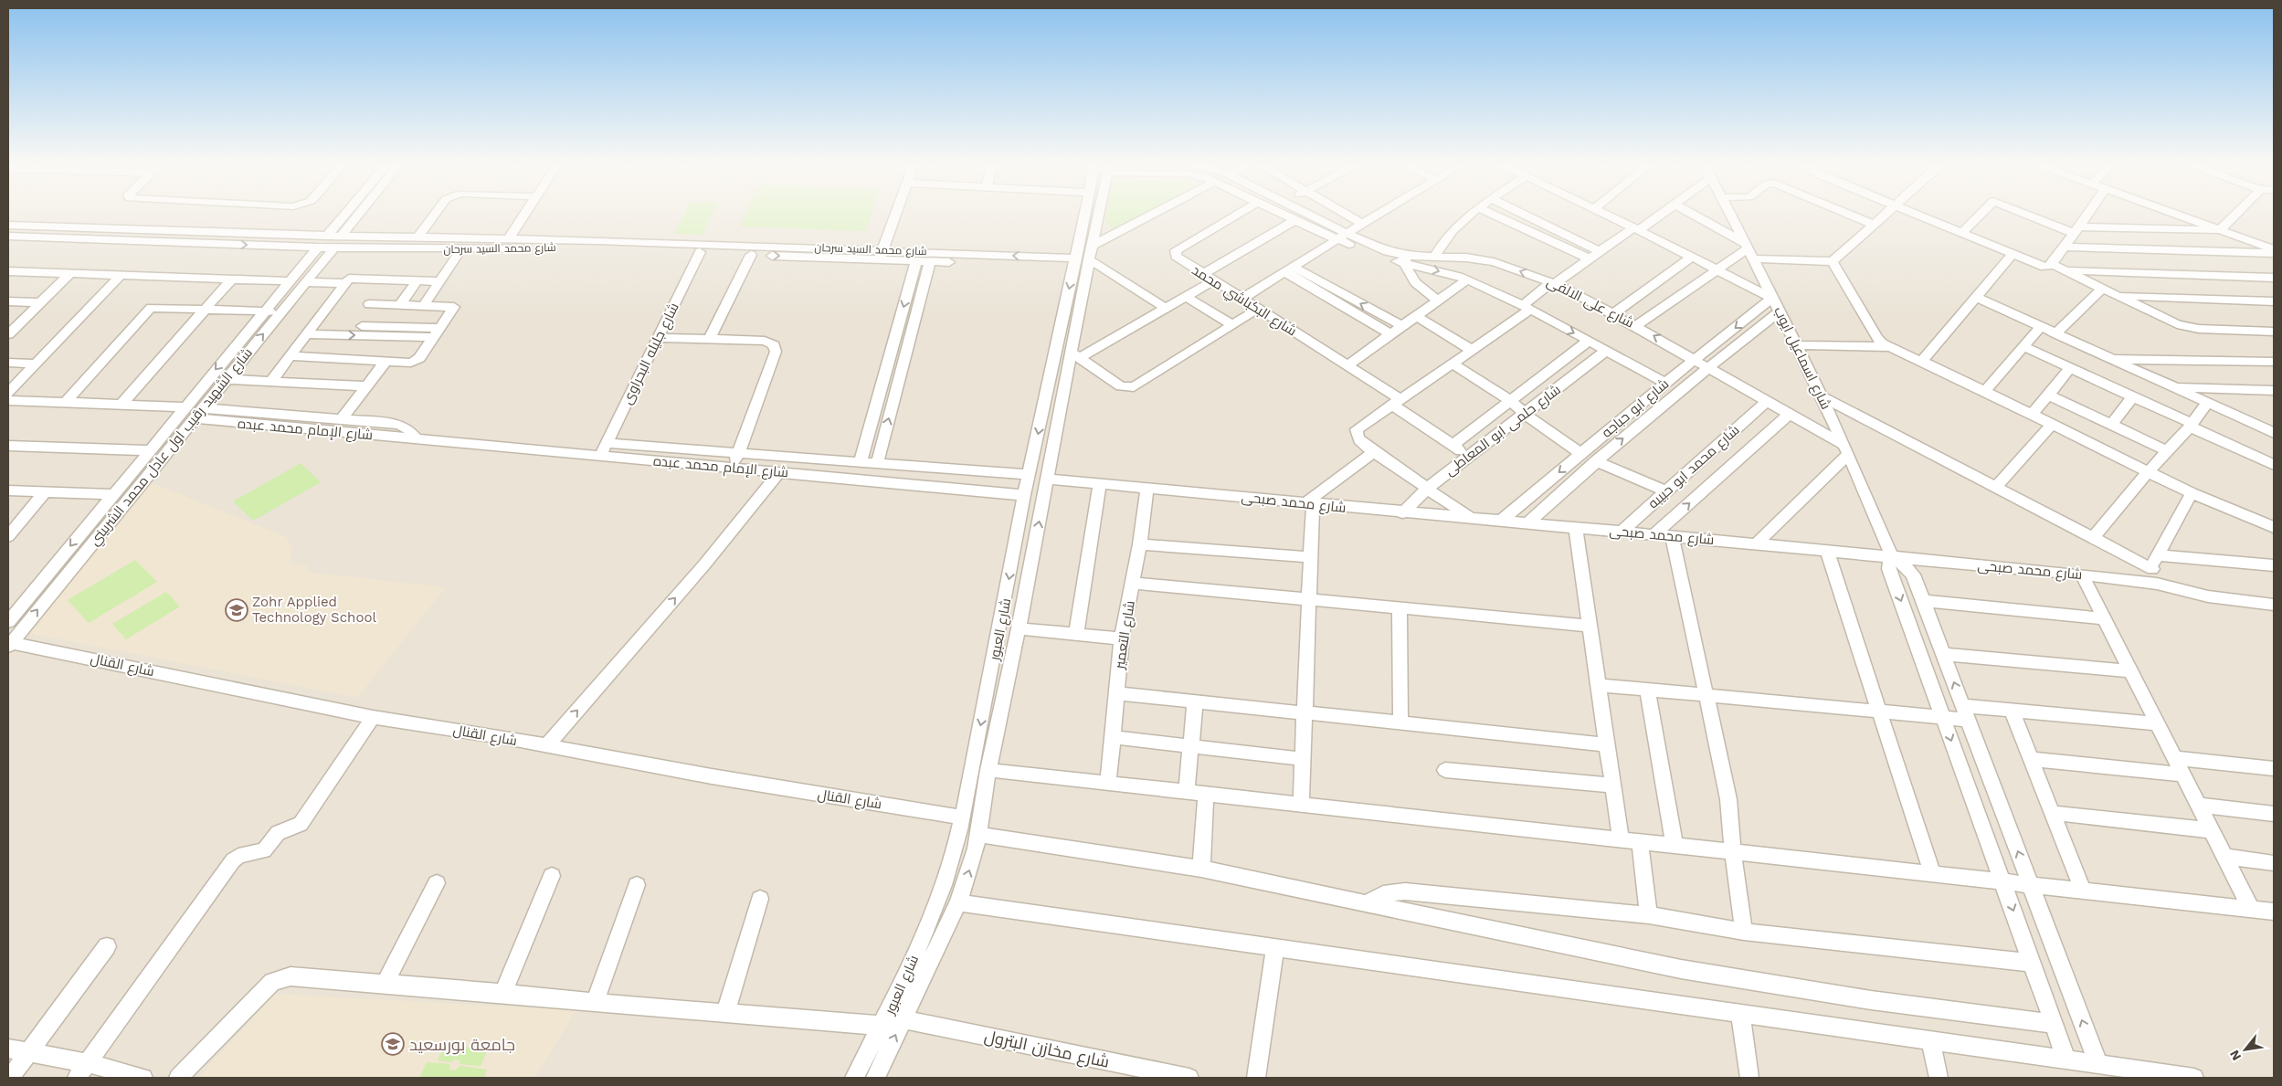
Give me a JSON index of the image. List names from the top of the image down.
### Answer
{
  "streets": {
    "street": [
      "شارع محمد السيد سرحان",
      "شارع البكباشي محمد",
      "شارع على الالفى",
      "شارع جليله البحراوى",
      "شارع اسماعيل ايوب",
      "شارع ابو حباجه",
      "شارع الإمام محمد عبده",
      "شارع حلمى ابو المعاطى",
      "شارع الشهيد رقيب اول عادل محمد الشربيني",
      "شارع محمد ابو حبيبه",
      "شارع محمد صبحى",
      "شارع العبور",
      "شارع التعمير",
      "شارع القنال",
      "شارع مخازن البترول"
    ]
  },
  "crossings": [
    ["شارع محمد السيد سرحان", "شارع جليله البحراوى"],
    ["شارع محمد السيد سرحان", "شارع الشهيد رقيب اول عادل محمد الشربيني"],
    ["شارع محمد السيد سرحان", "شارع العبور"],
    ["شارع البكباشي محمد", "شارع حلمى ابو المعاطى"],
    ["شارع على الالفى", "شارع اسماعيل ايوب"],
    ["شارع على الالفى", "شارع ابو حباجه"],
    ["شارع على الالفى", "شارع حلمى ابو المعاطى"],
    ["شارع على الالفى", "شارع محمد ابو حبيبه"],
    ["شارع جليله البحراوى", "شارع الإمام محمد عبده"],
    ["شارع اسماعيل ايوب", "شارع ابو حباجه"],
    ["شارع اسماعيل ايوب", "شارع محمد صبحى"],
    ["شارع ابو حباجه", "شارع محمد صبحى"],
    ["شارع الإمام محمد عبده", "شارع الشهيد رقيب اول عادل محمد الشربيني"],
    ["شارع الإمام محمد عبده", "شارع العبور"],
    ["شارع حلمى ابو المعاطى", "شارع محمد صبحى"],
    ["شارع الشهيد رقيب اول عادل محمد الشربيني", "شارع القنال"],
    ["شارع محمد ابو حبيبه", "شارع محمد صبحى"],
    ["شارع محمد صبحى", "شارع العبور"],
    ["شارع محمد صبحى", "شارع التعمير"],
    ["شارع العبور", "شارع القنال"],
    ["شارع العبور", "شارع مخازن البترول"]
  ],
  "places": {
    "school or university": ["Zohr Applied Technology School", "جامعة بورسعيد"]
  },
  "north": "bottom left"
}
